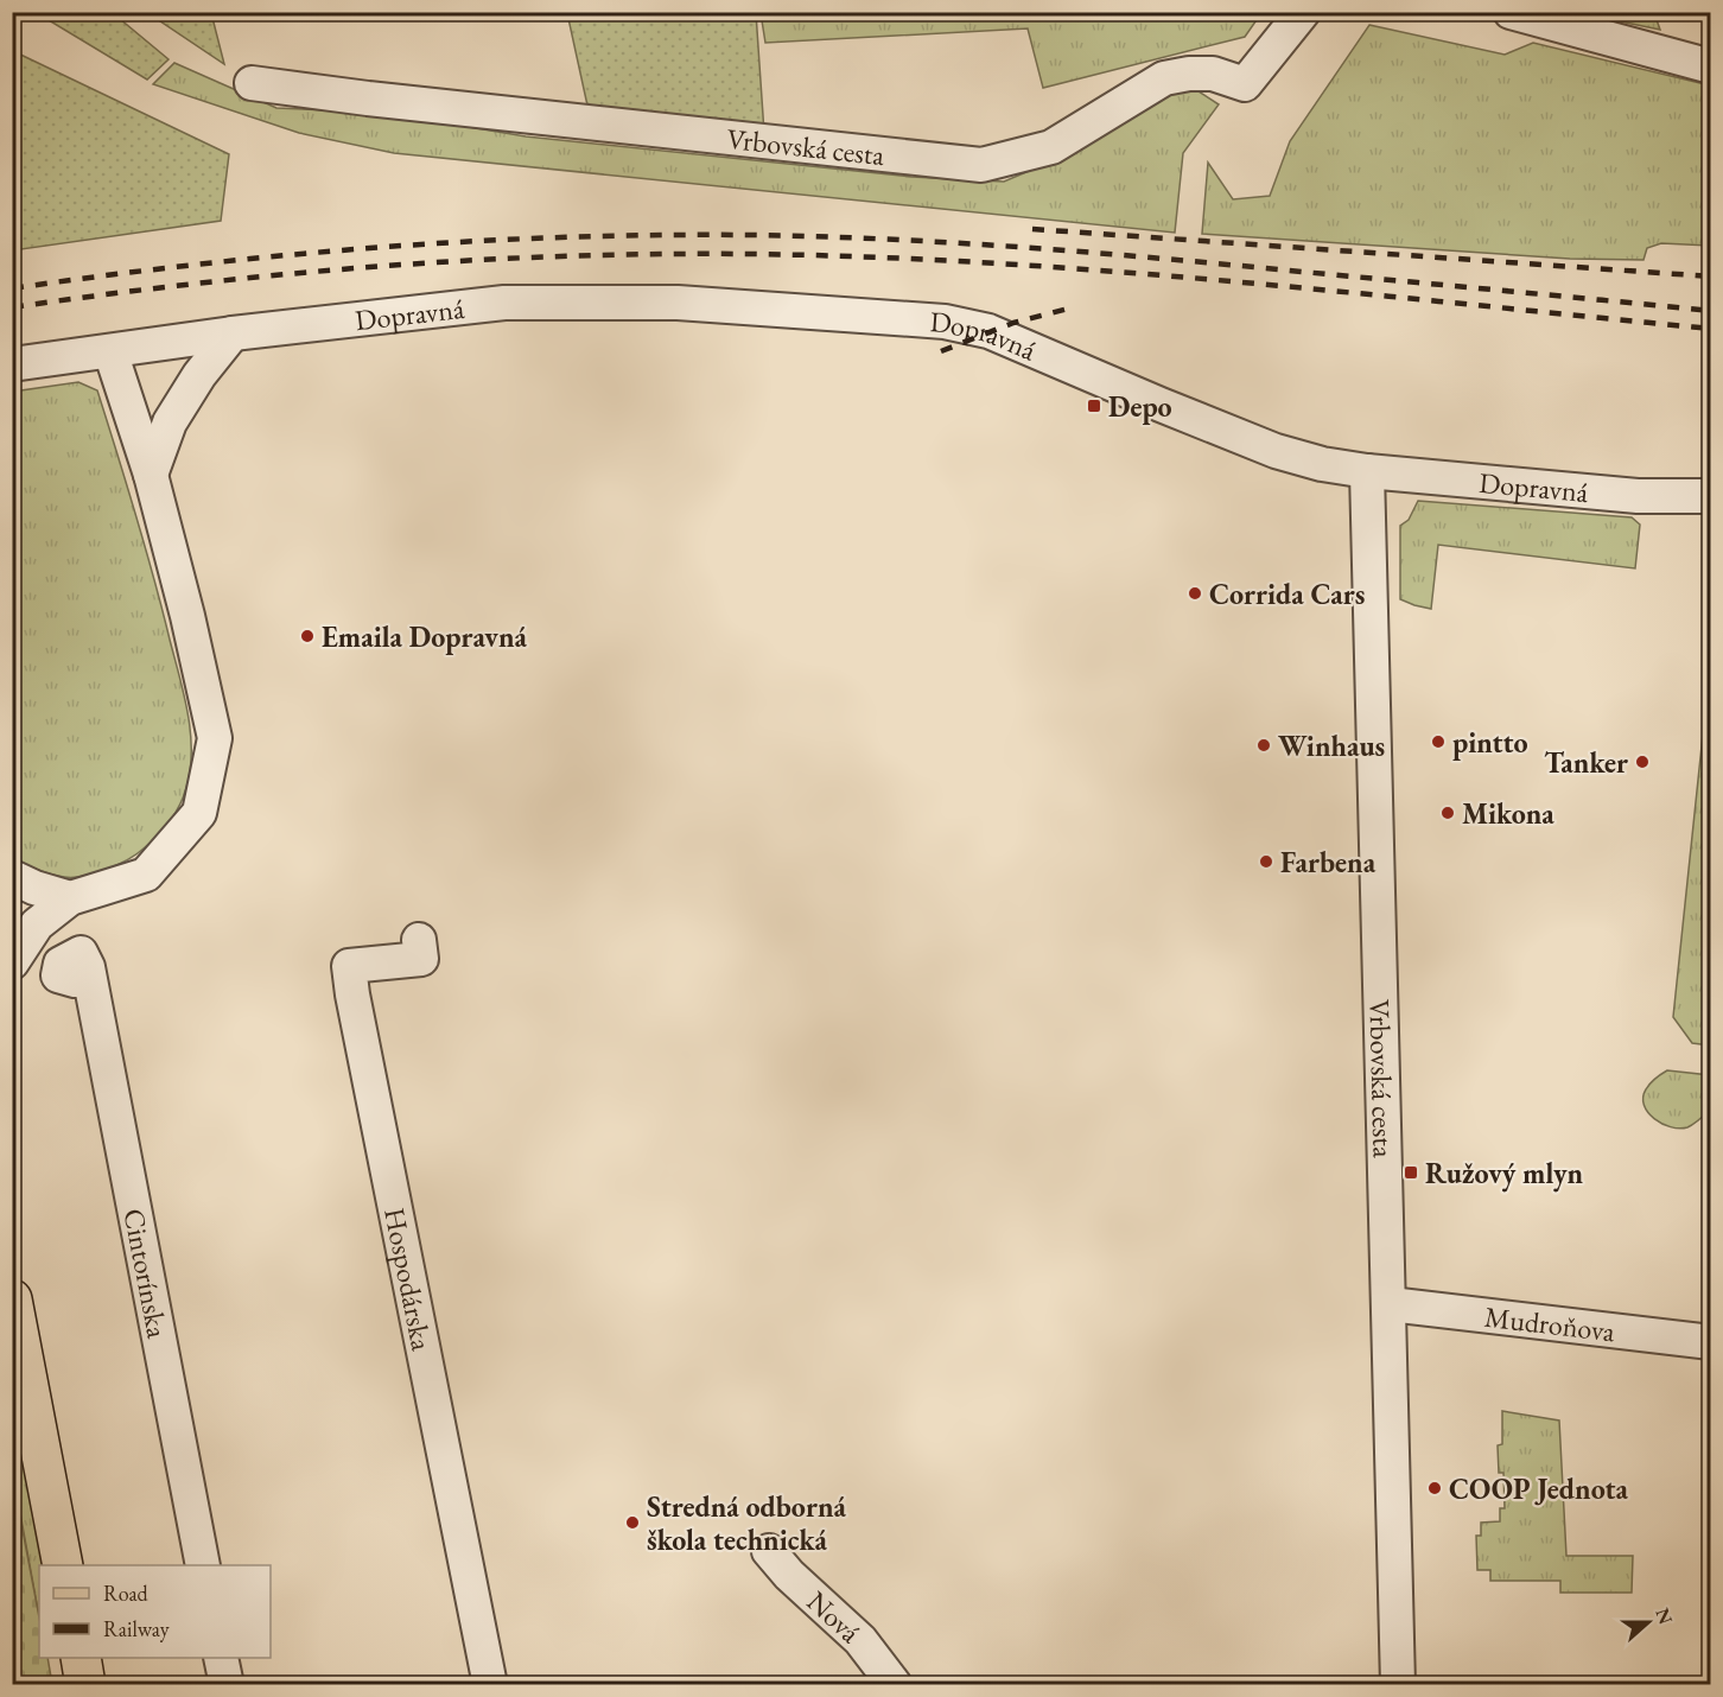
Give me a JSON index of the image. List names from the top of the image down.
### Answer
{
  "streets": {
    "street": [
      "Vrbovská cesta",
      "Dopravná",
      "Cintorínska",
      "Hospodárska",
      "Mudroňova",
      "Nová"
    ]
  },
  "crossings": [
    ["Vrbovská cesta", "Dopravná"],
    ["Vrbovská cesta", "Mudroňova"]
  ],
  "places": {
    "transit": ["Depo", "Ružový mlyn"],
    "other": [
      "Corrida Cars",
      "Emaila Dopravná",
      "pintto",
      "Winhaus",
      "Tanker",
      "Mikona",
      "Farbena",
      "COOP Jednota",
      "Stredná odborná škola technická"
    ]
  },
  "legend": ["Road", "Railway"],
  "north": "right"
}
